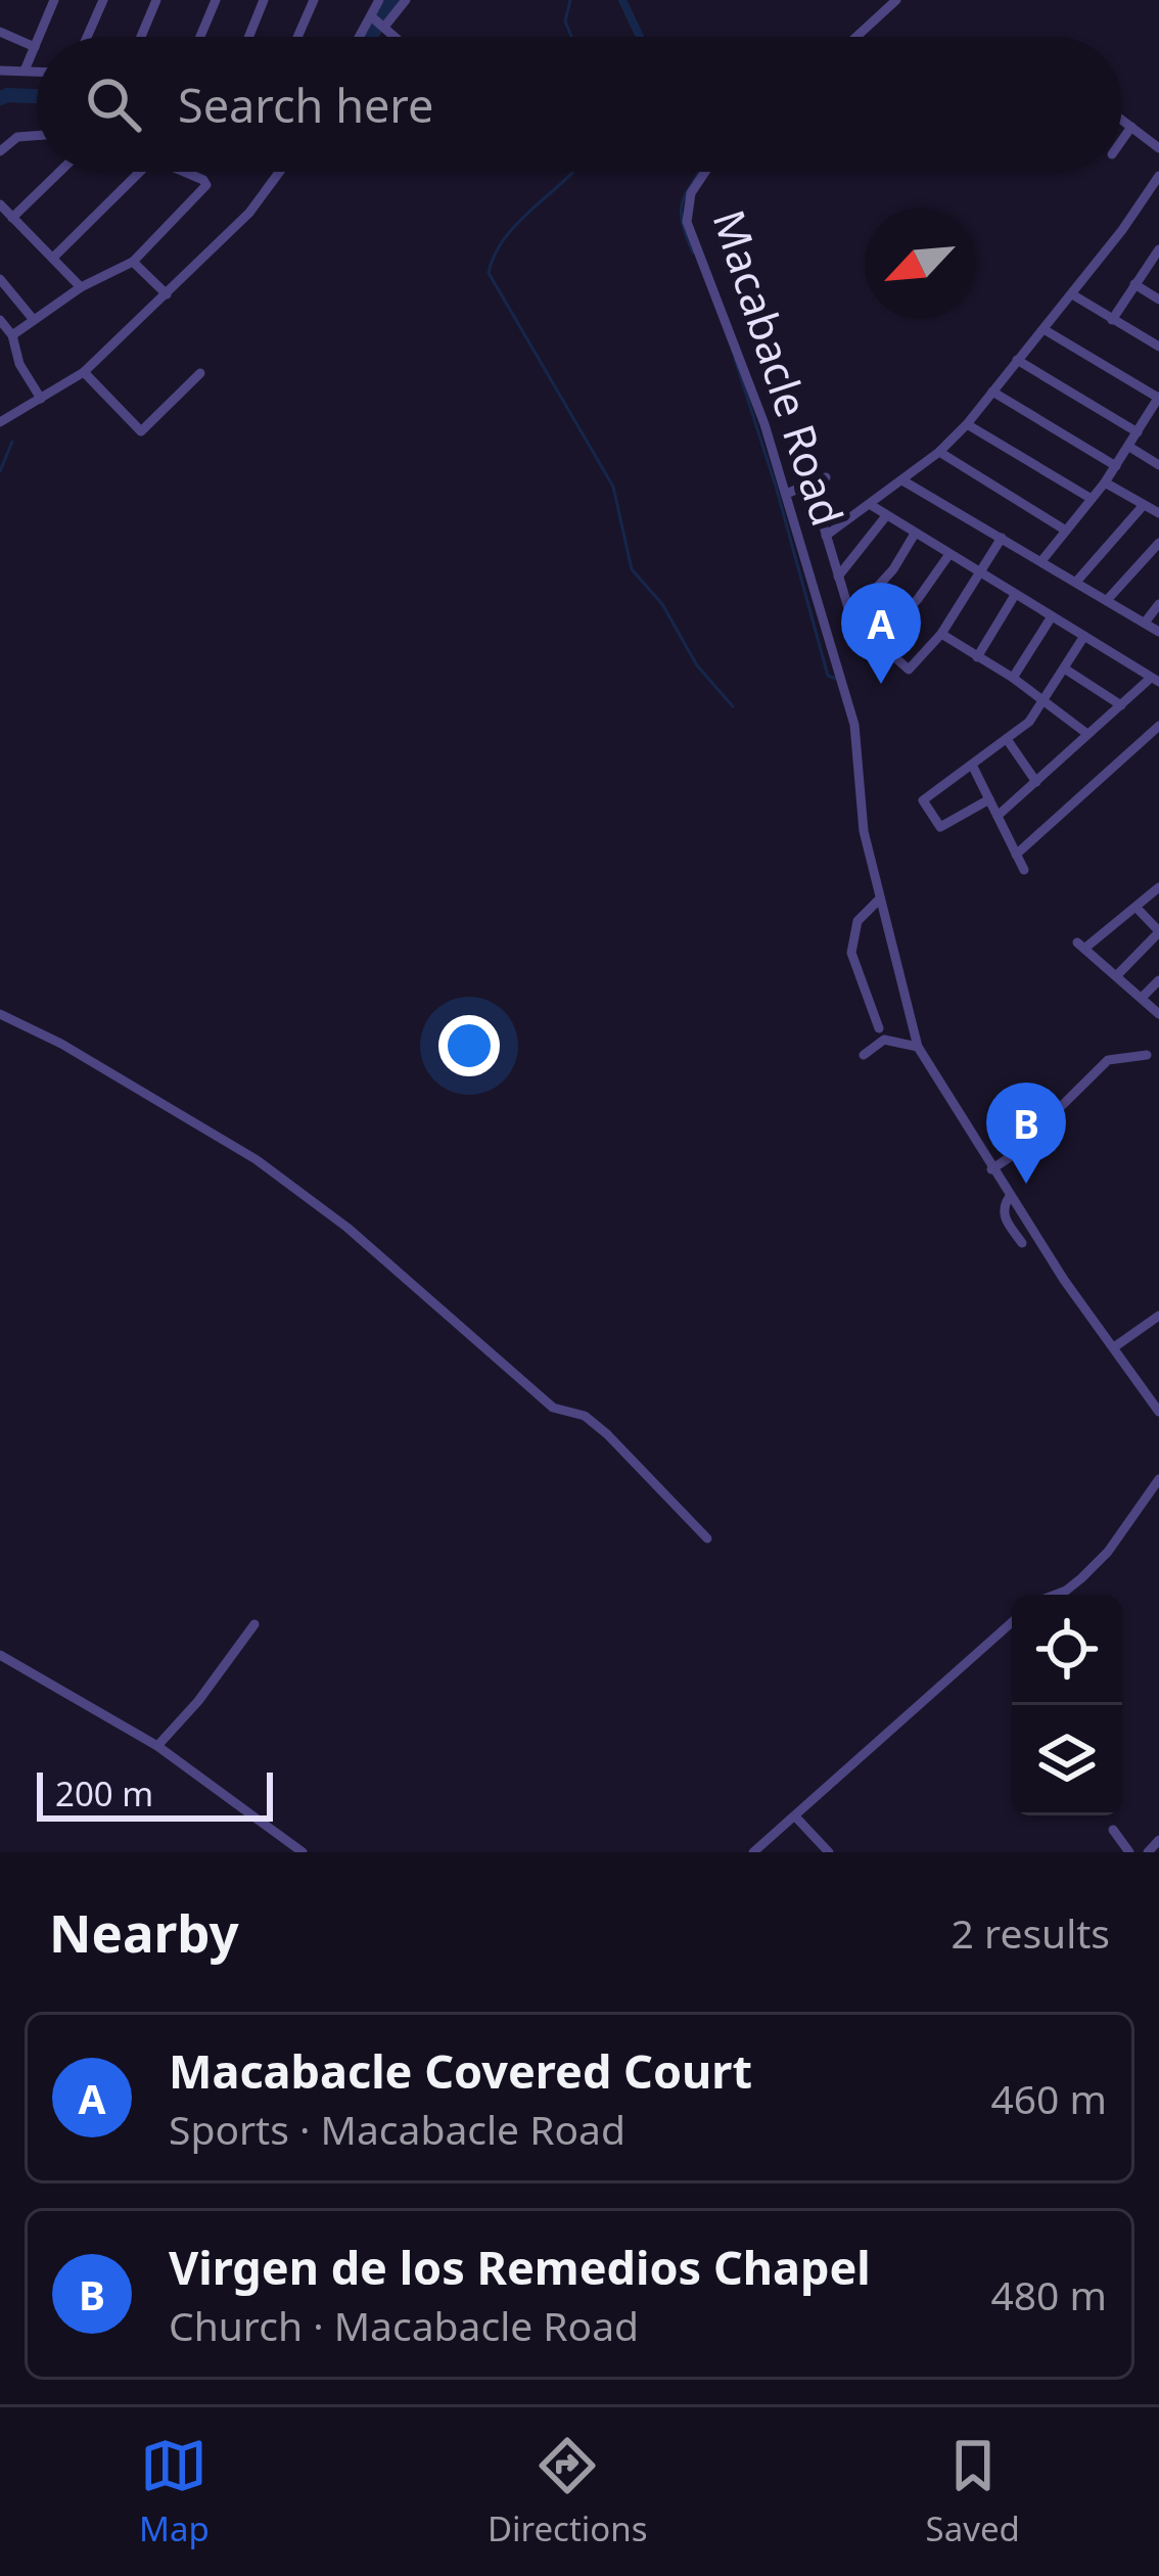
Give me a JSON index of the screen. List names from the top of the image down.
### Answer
{
  "streets": {
    "street": ["Macabacle Road"]
  },
  "scale_bar": "200 m",
  "north": "bottom left",
  "page": {
    "search": "Search here",
    "pins": ["A", "B"],
    "scale": "200 m",
    "heading": ["Nearby", "2 results"],
    "list": [
      {
        "mark": "A",
        "name": "Macabacle Covered Court",
        "note": "Sports · Macabacle Road",
        "value": "460 m"
      },
      {
        "mark": "B",
        "name": "Virgen de los Remedios Chapel",
        "note": "Church · Macabacle Road",
        "value": "480 m"
      }
    ],
    "nav": ["Map", "Directions", "Saved"]
  }
}
